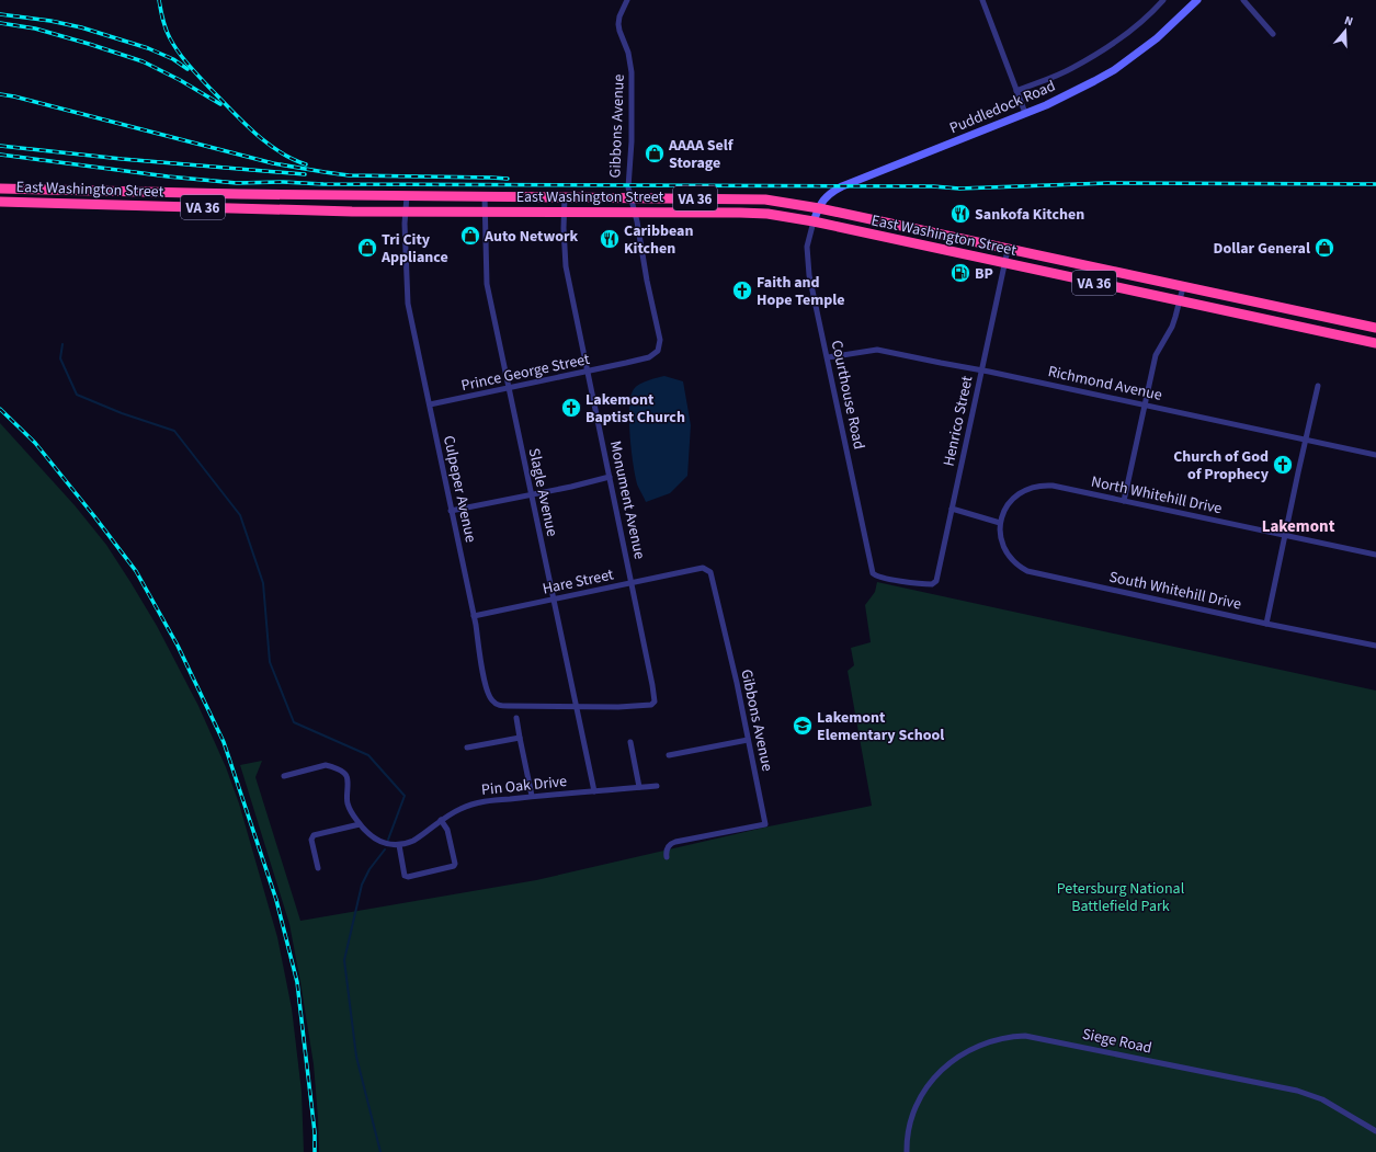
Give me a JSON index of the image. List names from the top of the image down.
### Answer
{
  "streets": {
    "highway": ["East Washington Street", "VA 36"],
    "main road": ["Puddledock Road"],
    "street": [
      "Gibbons Avenue",
      "Prince George Street",
      "Richmond Avenue",
      "Courthouse Road",
      "Henrico Street",
      "Culpeper Avenue",
      "Slagle Avenue",
      "North Whitehill Drive",
      "Monument Avenue",
      "Hare Street",
      "South Whitehill Drive",
      "Pin Oak Drive",
      "Siege Road"
    ]
  },
  "crossings": [
    ["Puddledock Road", "East Washington Street"],
    ["Puddledock Road", "Courthouse Road"],
    ["Gibbons Avenue", "East Washington Street"],
    ["Gibbons Avenue", "Prince George Street"],
    ["Gibbons Avenue", "Hare Street"],
    ["East Washington Street", "Courthouse Road"],
    ["East Washington Street", "Henrico Street"],
    ["East Washington Street", "Culpeper Avenue"],
    ["East Washington Street", "Slagle Avenue"],
    ["East Washington Street", "Monument Avenue"],
    ["Prince George Street", "Culpeper Avenue"],
    ["Prince George Street", "Slagle Avenue"],
    ["Prince George Street", "Monument Avenue"],
    ["Richmond Avenue", "Courthouse Road"],
    ["Richmond Avenue", "Henrico Street"],
    ["Courthouse Road", "Henrico Street"],
    ["Culpeper Avenue", "Slagle Avenue"],
    ["Culpeper Avenue", "Monument Avenue"],
    ["Culpeper Avenue", "Hare Street"],
    ["Slagle Avenue", "Monument Avenue"],
    ["Slagle Avenue", "Hare Street"],
    ["Slagle Avenue", "Pin Oak Drive"],
    ["North Whitehill Drive", "South Whitehill Drive"],
    ["Monument Avenue", "Hare Street"]
  ],
  "districts": ["Lakemont"],
  "parks": ["Petersburg National Battlefield Park"],
  "places": {
    "shop": [
      "AAAA Self Storage",
      "Auto Network",
      "Tri City Appliance",
      "Dollar General"
    ],
    "restaurant": ["Sankofa Kitchen", "Caribbean Kitchen"],
    "fuel station": ["BP"],
    "church": ["Faith and Hope Temple", "Lakemont Baptist Church", "Church of God of Prophecy"],
    "school or university": ["Lakemont Elementary School"]
  },
  "north": "top"
}
